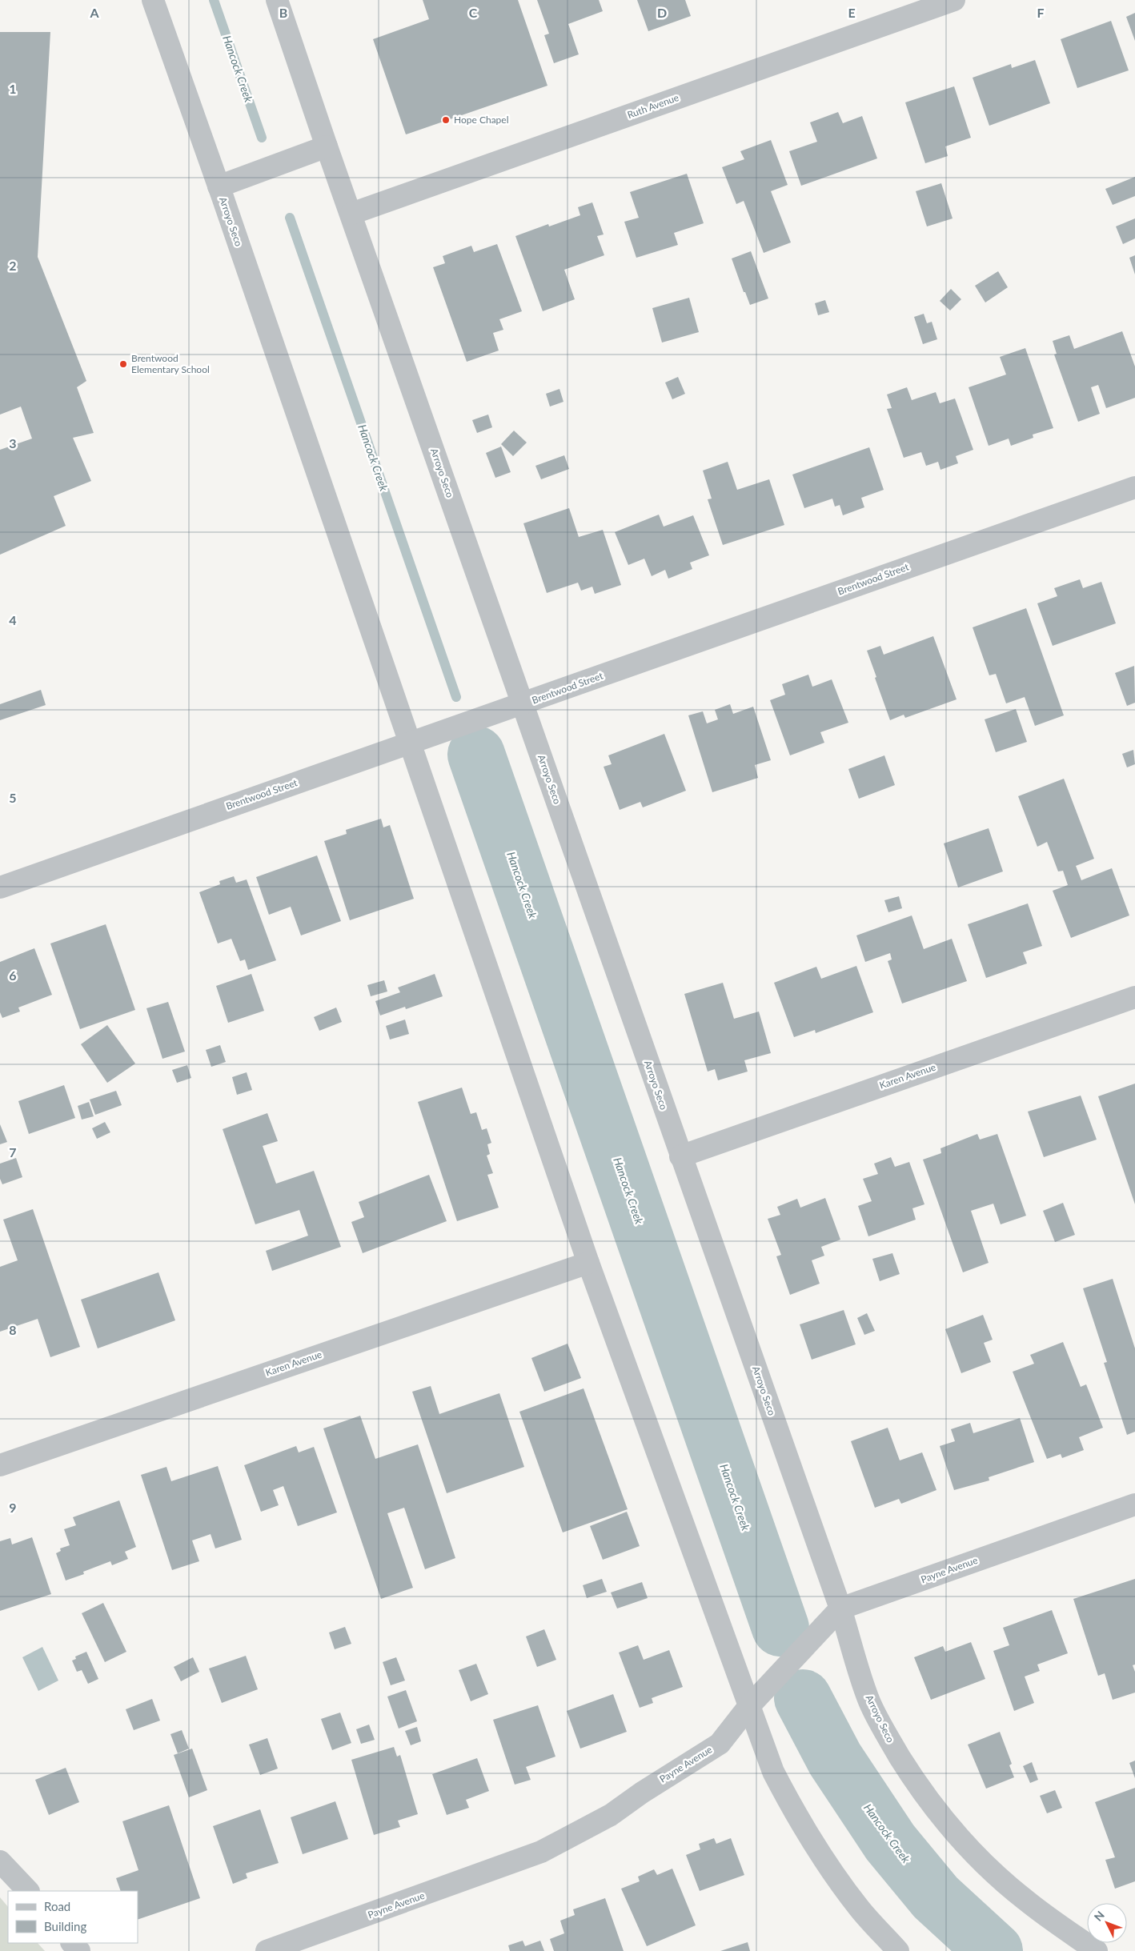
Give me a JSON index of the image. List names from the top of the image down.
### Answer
{
  "streets": {
    "street": [
      "Ruth Avenue",
      "Arroyo Seco",
      "Brentwood Street",
      "Karen Avenue",
      "Payne Avenue"
    ]
  },
  "crossings": [
    ["Ruth Avenue", "Arroyo Seco"],
    ["Arroyo Seco", "Brentwood Street"],
    ["Arroyo Seco", "Karen Avenue"],
    ["Arroyo Seco", "Payne Avenue"]
  ],
  "water": ["Hancock Creek"],
  "places": ["Hope Chapel", "Brentwood Elementary School"],
  "legend": ["Road", "Building"],
  "north": "top left",
  "grid": {
    "columns": [
      "A",
      "B",
      "C",
      "D",
      "E",
      "F"
    ],
    "rows": [
      "1",
      "2",
      "3",
      "4",
      "5",
      "6",
      "7",
      "8",
      "9"
    ]
  }
}
